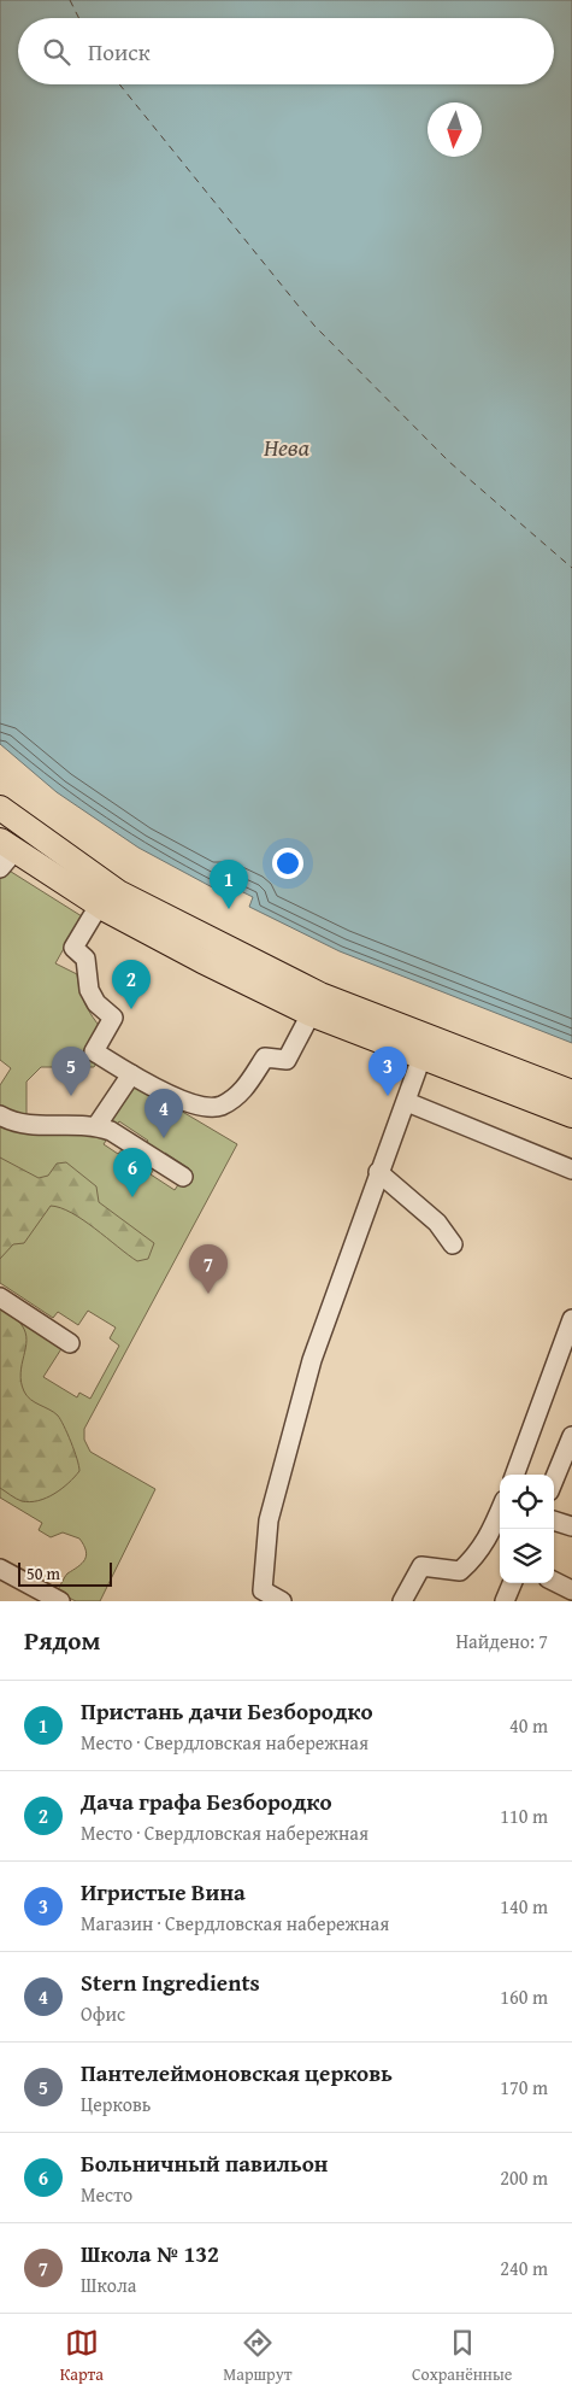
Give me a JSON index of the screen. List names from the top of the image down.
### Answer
{
  "water": ["Нева"],
  "scale_bar": "50 m",
  "north": "bottom",
  "page": {
    "search": "Поиск",
    "pins": [
      "1",
      "2",
      "3",
      "5",
      "4",
      "6",
      "7"
    ],
    "scale": "50 m",
    "heading": ["Рядом", "Найдено: 7"],
    "list": [
      {
        "mark": "1",
        "name": "Пристань дачи Безбородко",
        "note": "Место · Свердловская набережная",
        "value": "40 m"
      },
      {
        "mark": "2",
        "name": "Дача графа Безбородко",
        "note": "Место · Свердловская набережная",
        "value": "110 m"
      },
      {
        "mark": "3",
        "name": "Игристые Вина",
        "note": "Магазин · Свердловская набережная",
        "value": "140 m"
      },
      {
        "mark": "4",
        "name": "Stern Ingredients",
        "note": "Офис",
        "value": "160 m"
      },
      {
        "mark": "5",
        "name": "Пантелеймоновская церковь",
        "note": "Церковь",
        "value": "170 m"
      },
      {
        "mark": "6",
        "name": "Больничный павильон",
        "note": "Место",
        "value": "200 m"
      },
      {
        "mark": "7",
        "name": "Школа № 132",
        "note": "Школа",
        "value": "240 m"
      }
    ],
    "nav": ["Карта", "Маршрут", "Сохранённые"]
  }
}
